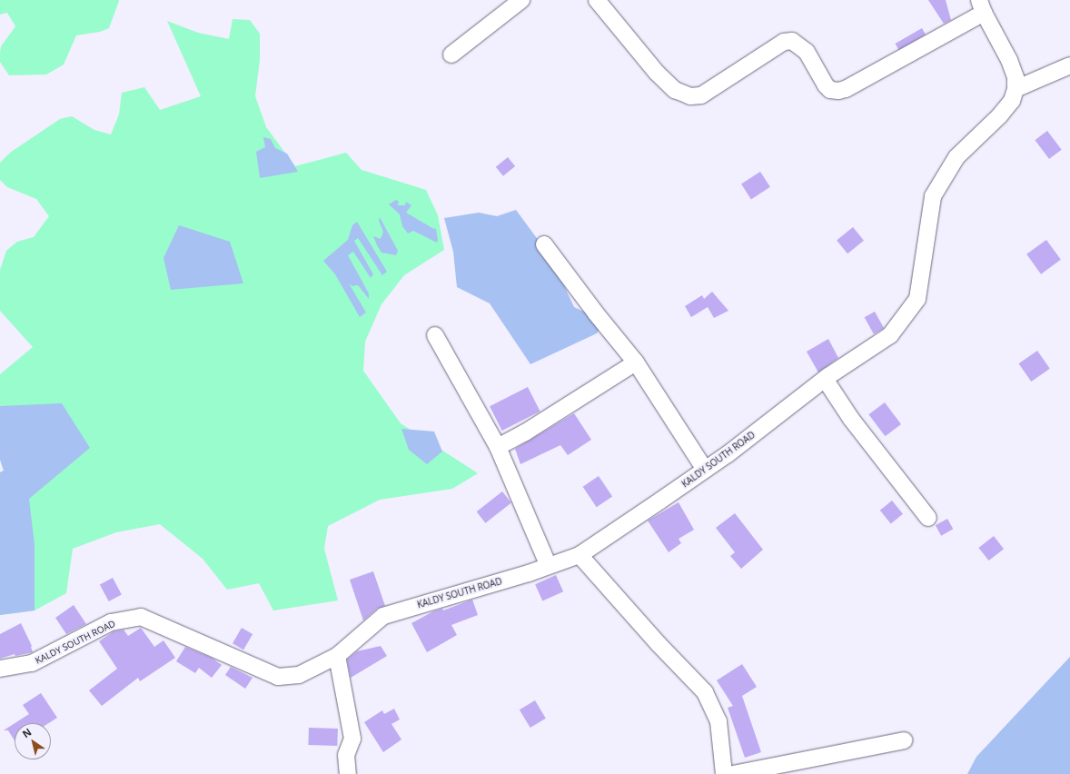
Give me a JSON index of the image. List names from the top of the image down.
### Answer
{
  "streets": {
    "street": ["KALDY SOUTH ROAD"]
  },
  "north": "top left"
}
